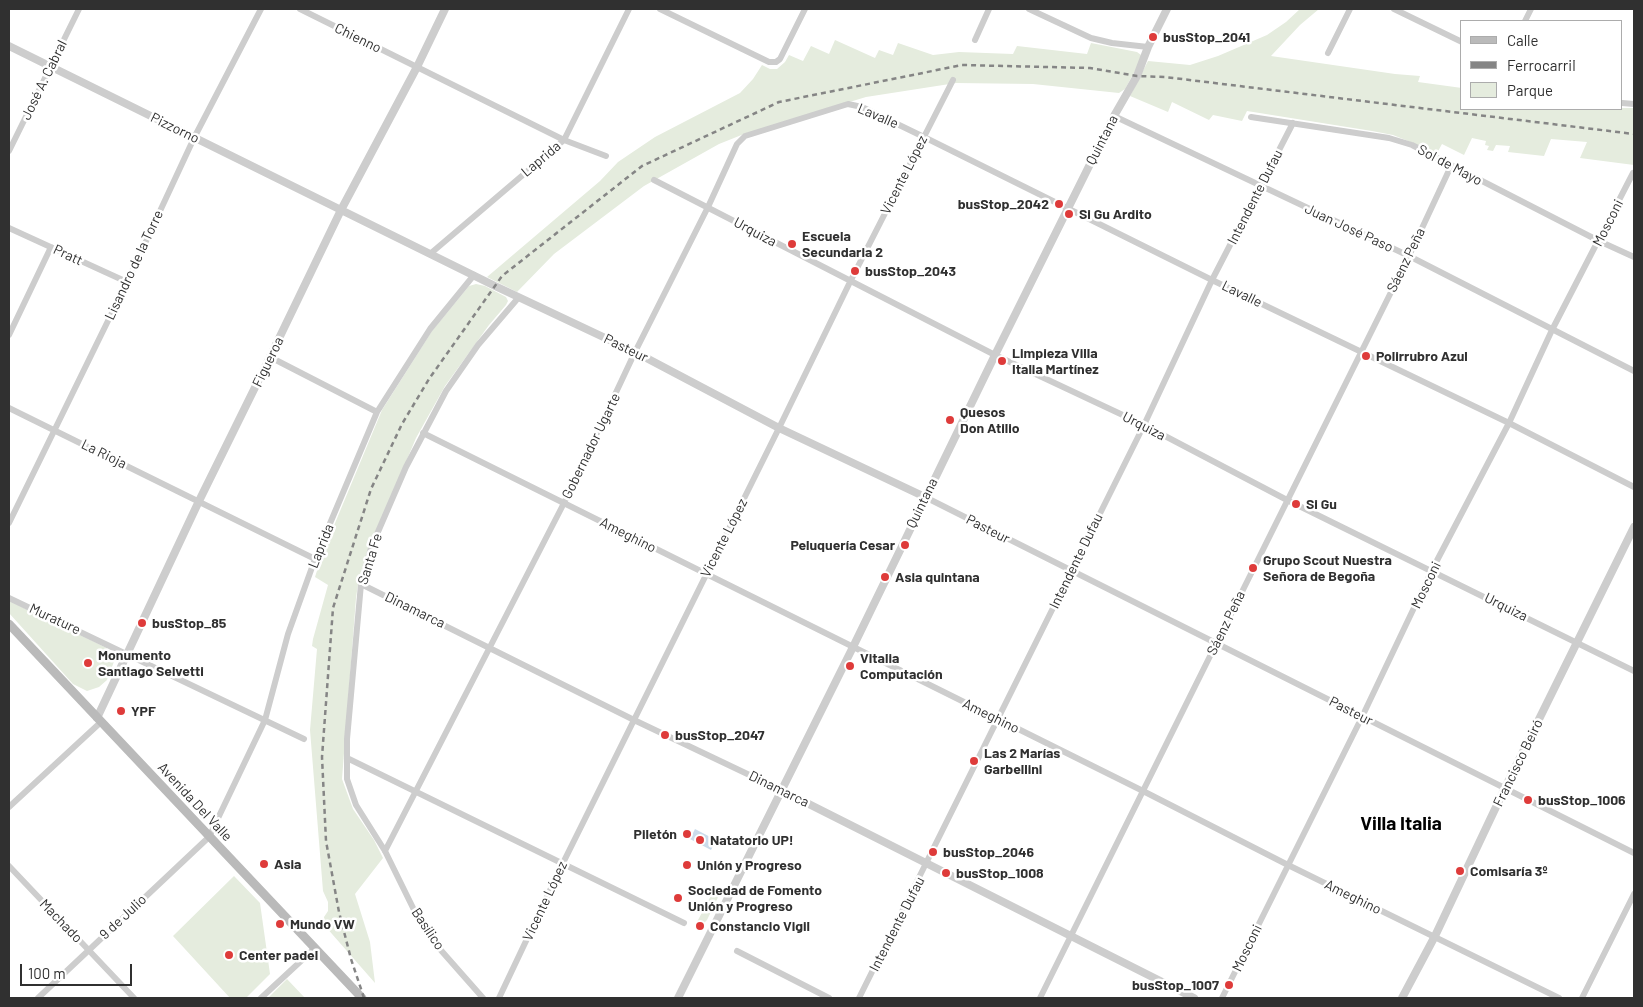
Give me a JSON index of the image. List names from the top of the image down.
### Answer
{
  "streets": {
    "main road": ["Avenida Del Valle"],
    "street": [
      "Chienno",
      "José A. Cabral",
      "Lavalle",
      "Pizzorno",
      "Quintana",
      "Laprida",
      "Sol de Mayo",
      "Vicente López",
      "Intendente Dufau",
      "Mosconi",
      "Juan José Paso",
      "Urquiza",
      "Pratt",
      "Sáenz Peña",
      "Lisandro de la Torre",
      "Pasteur",
      "Figueroa",
      "Gobernador Ugarte",
      "La Rioja",
      "Ameghino",
      "Santa Fe",
      "Dinamarca",
      "Murature",
      "Francisco Beiró",
      "9 de Julio",
      "Machado",
      "Basílico"
    ]
  },
  "crossings": [
    ["Chienno", "Figueroa"],
    ["José A. Cabral", "Pizzorno"],
    ["Lavalle", "Quintana"],
    ["Lavalle", "Vicente López"],
    ["Lavalle", "Intendente Dufau"],
    ["Lavalle", "Mosconi"],
    ["Lavalle", "Sáenz Peña"],
    ["Lavalle", "Gobernador Ugarte"],
    ["Pizzorno", "Lisandro de la Torre"],
    ["Pizzorno", "Pasteur"],
    ["Pizzorno", "Figueroa"],
    ["Quintana", "Juan José Paso"],
    ["Quintana", "Urquiza"],
    ["Quintana", "Pasteur"],
    ["Quintana", "Ameghino"],
    ["Quintana", "Dinamarca"],
    ["Laprida", "Pasteur"],
    ["Laprida", "Avenida Del Valle"],
    ["Laprida", "9 de Julio"],
    ["Sol de Mayo", "Intendente Dufau"],
    ["Sol de Mayo", "Mosconi"],
    ["Sol de Mayo", "Sáenz Peña"],
    ["Vicente López", "Urquiza"],
    ["Vicente López", "Pasteur"],
    ["Vicente López", "Ameghino"],
    ["Vicente López", "Dinamarca"],
    ["Intendente Dufau", "Juan José Paso"],
    ["Intendente Dufau", "Urquiza"],
    ["Intendente Dufau", "Pasteur"],
    ["Intendente Dufau", "Ameghino"],
    ["Intendente Dufau", "Dinamarca"],
    ["Mosconi", "Juan José Paso"],
    ["Mosconi", "Urquiza"],
    ["Mosconi", "Pasteur"],
    ["Mosconi", "Ameghino"],
    ["Juan José Paso", "Sáenz Peña"],
    ["Urquiza", "Sáenz Peña"],
    ["Urquiza", "Gobernador Ugarte"],
    ["Urquiza", "Francisco Beiró"],
    ["Pratt", "Lisandro de la Torre"],
    ["Sáenz Peña", "Pasteur"],
    ["Sáenz Peña", "Ameghino"],
    ["Sáenz Peña", "Dinamarca"],
    ["Lisandro de la Torre", "La Rioja"],
    ["Pasteur", "Figueroa"],
    ["Pasteur", "Gobernador Ugarte"],
    ["Pasteur", "Santa Fe"],
    ["Pasteur", "Francisco Beiró"],
    ["Figueroa", "La Rioja"],
    ["Figueroa", "Murature"],
    ["Figueroa", "Avenida Del Valle"],
    ["Gobernador Ugarte", "Ameghino"],
    ["Gobernador Ugarte", "Santa Fe"],
    ["Gobernador Ugarte", "Dinamarca"],
    ["Gobernador Ugarte", "Basílico"],
    ["Ameghino", "Santa Fe"],
    ["Ameghino", "Francisco Beiró"],
    ["Santa Fe", "Dinamarca"],
    ["Santa Fe", "Basílico"],
    ["Avenida Del Valle", "9 de Julio"],
    ["9 de Julio", "Machado"]
  ],
  "districts": ["Villa Italia"],
  "places": [
    "busStop_2041",
    "busStop_2042",
    "Si Gu Ardito",
    "Escuela Secundaria 2",
    "busStop_2043",
    "Polirrubro Azul",
    "Limpieza Villa Italia Martínez",
    "Quesos Don Atilio",
    "Si Gu",
    "Peluquería Cesar",
    "Grupo Scout Nuestra Señora de Begoña",
    "Asia quintana",
    "busStop_85",
    "Monumento Santiago Selvetti",
    "Vitalia Computación",
    "YPF",
    "busStop_2047",
    "Las 2 Marías Garbellini",
    "busStop_1006",
    "Piletón",
    "Natatorio UP!",
    "busStop_2046",
    "Asia",
    "Unión y Progreso",
    "Comisaría 3º",
    "busStop_1008",
    "Sociedad de Fomento Unión y Progreso",
    "Mundo VW",
    "Constancio Vigil",
    "Center padel",
    "busStop_1007"
  ],
  "legend": ["Calle", "Ferrocarril", "Parque"],
  "scale_bar": "100 m"
}
